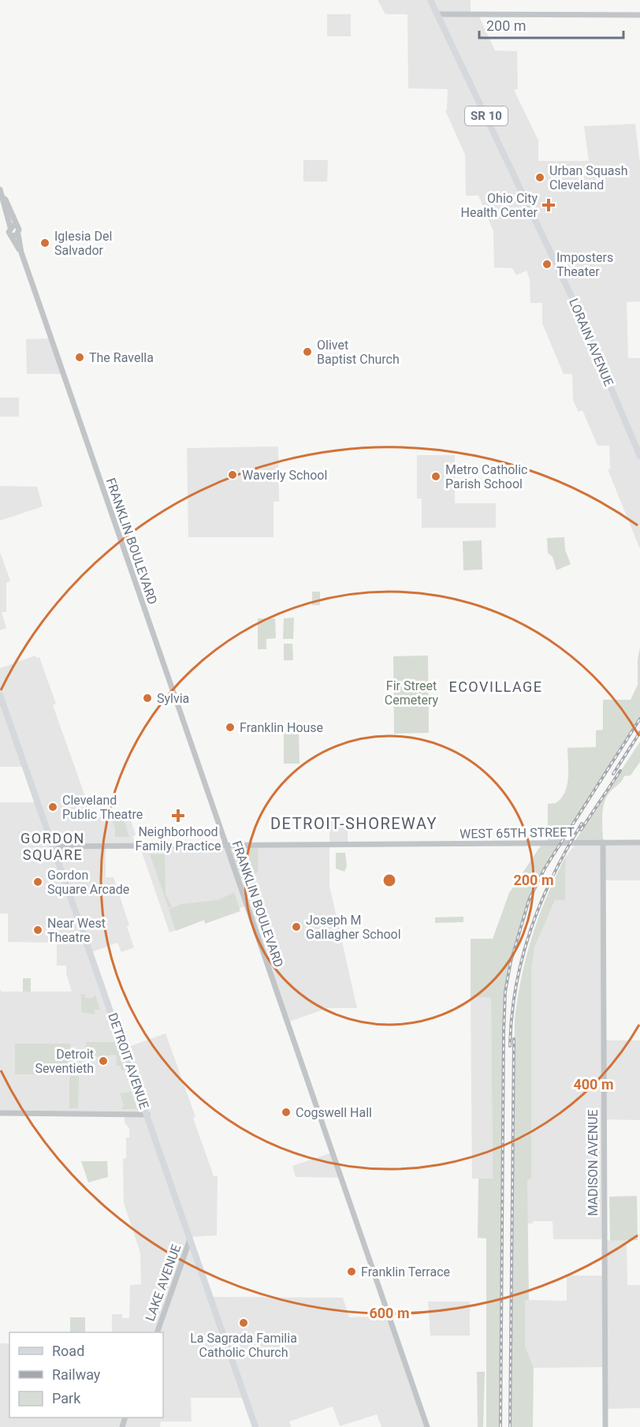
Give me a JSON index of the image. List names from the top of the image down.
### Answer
{
  "streets": {
    "main road": ["SR 10", "LORAIN AVENUE", "DETROIT AVENUE"],
    "street": [
      "FRANKLIN BOULEVARD",
      "WEST 65TH STREET",
      "MADISON AVENUE",
      "LAKE AVENUE"
    ]
  },
  "crossings": [
    ["FRANKLIN BOULEVARD", "WEST 65TH STREET"],
    ["WEST 65TH STREET", "DETROIT AVENUE"],
    ["WEST 65TH STREET", "MADISON AVENUE"],
    ["DETROIT AVENUE", "LAKE AVENUE"]
  ],
  "districts": ["ECOVILLAGE", "DETROIT-SHOREWAY", "GORDON SQUARE"],
  "parks": ["Fir Street Cemetery"],
  "places": {
    "other": [
      "Urban Squash Cleveland",
      "Iglesia Del Salvador",
      "Imposters Theater",
      "Olivet Baptist Church",
      "The Ravella",
      "Waverly School",
      "Metro Catholic Parish School",
      "Sylvia",
      "Franklin House",
      "Cleveland Public Theatre",
      "Gordon Square Arcade",
      "Joseph M Gallagher School",
      "Near West Theatre",
      "Detroit Seventieth",
      "Cogswell Hall",
      "Franklin Terrace",
      "La Sagrada Familia Catholic Church"
    ],
    "health": ["Ohio City Health Center", "Neighborhood Family Practice"]
  },
  "legend": ["Road", "Railway", "Park"],
  "scale_bar": "200 m",
  "rings": ["200 m", "400 m", "600 m"]
}
